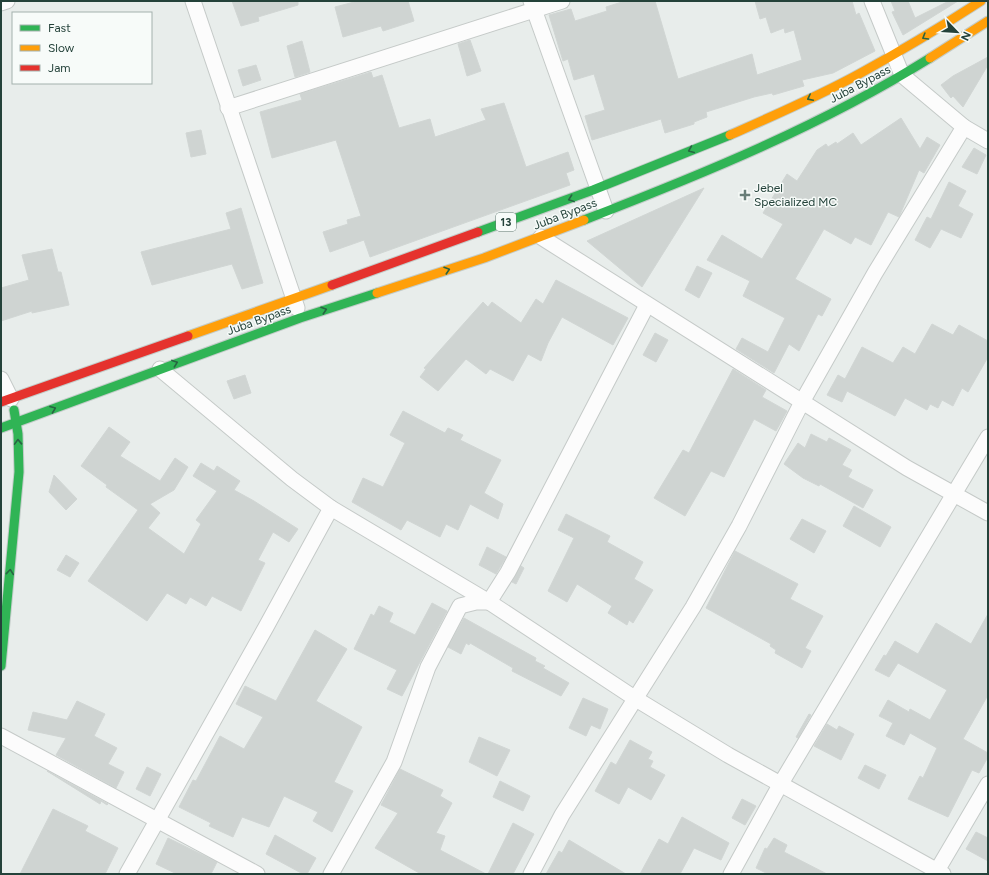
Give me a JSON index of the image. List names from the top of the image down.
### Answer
{
  "streets": {
    "main road": ["Juba Bypass", "13"]
  },
  "places": {
    "health": ["Jebel Specialized MC"]
  },
  "legend": ["Fast", "Slow", "Jam"],
  "north": "bottom right"
}
